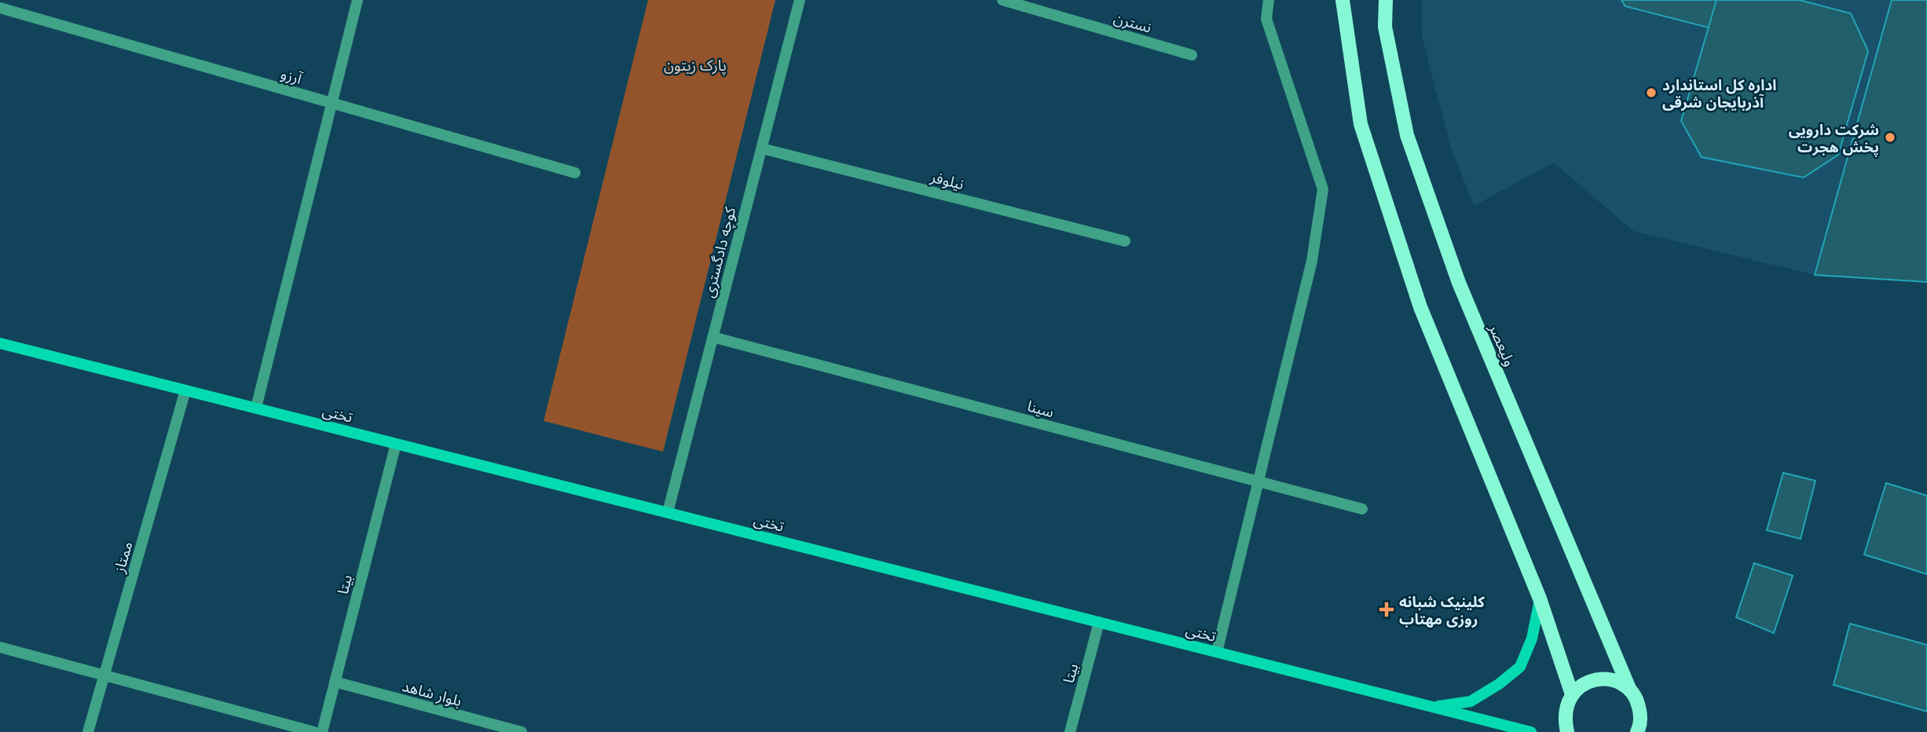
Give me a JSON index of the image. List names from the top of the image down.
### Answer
{
  "streets": {
    "main road": ["ولیعصر", "تختى"],
    "street": [
      "نسترن",
      "آرزو",
      "نیلوفر",
      "کوچه دادگستری",
      "سینا",
      "ممتاز",
      "بیتا",
      "بلوار شاهد"
    ]
  },
  "crossings": [
    ["نیلوفر", "کوچه دادگستری"],
    ["کوچه دادگستری", "سینا"],
    ["کوچه دادگستری", "تختى"],
    ["تختى", "ممتاز"],
    ["تختى", "بیتا"],
    ["بیتا", "بلوار شاهد"]
  ],
  "parks": ["پارک زیتون"],
  "places": {
    "other": ["اداره کل استاندارد آذربایجان شرقی", "شرکت دارویی پخش هجرت"],
    "health": ["کلینیک شبانه روزی مهتاب"]
  }
}
